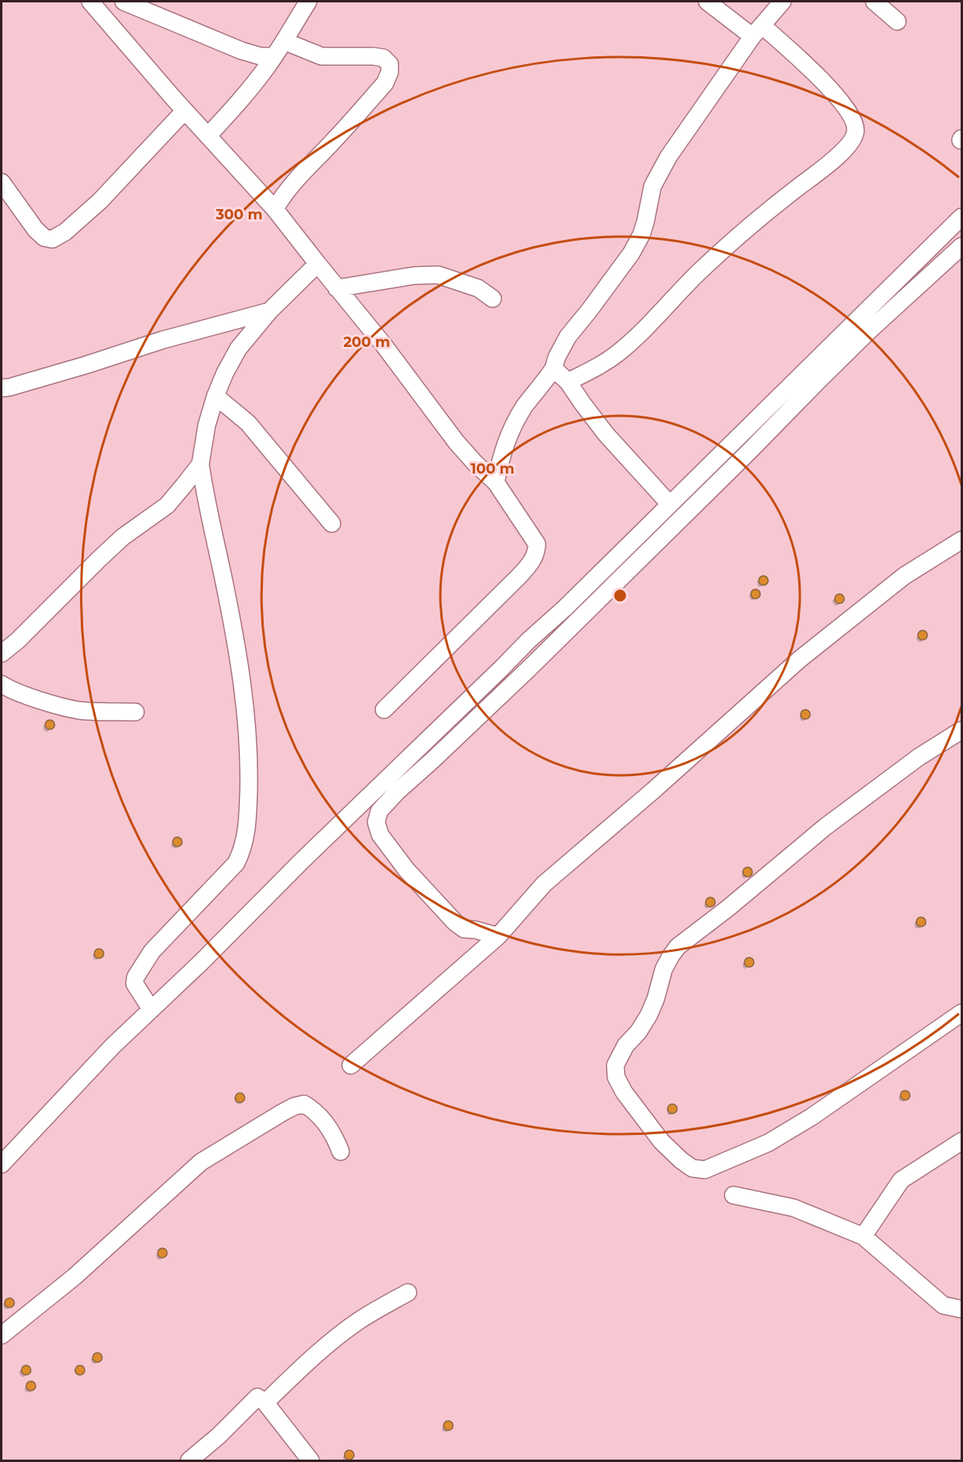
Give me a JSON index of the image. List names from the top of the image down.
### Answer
{
  "rings": ["300 m", "200 m", "100 m"]
}
